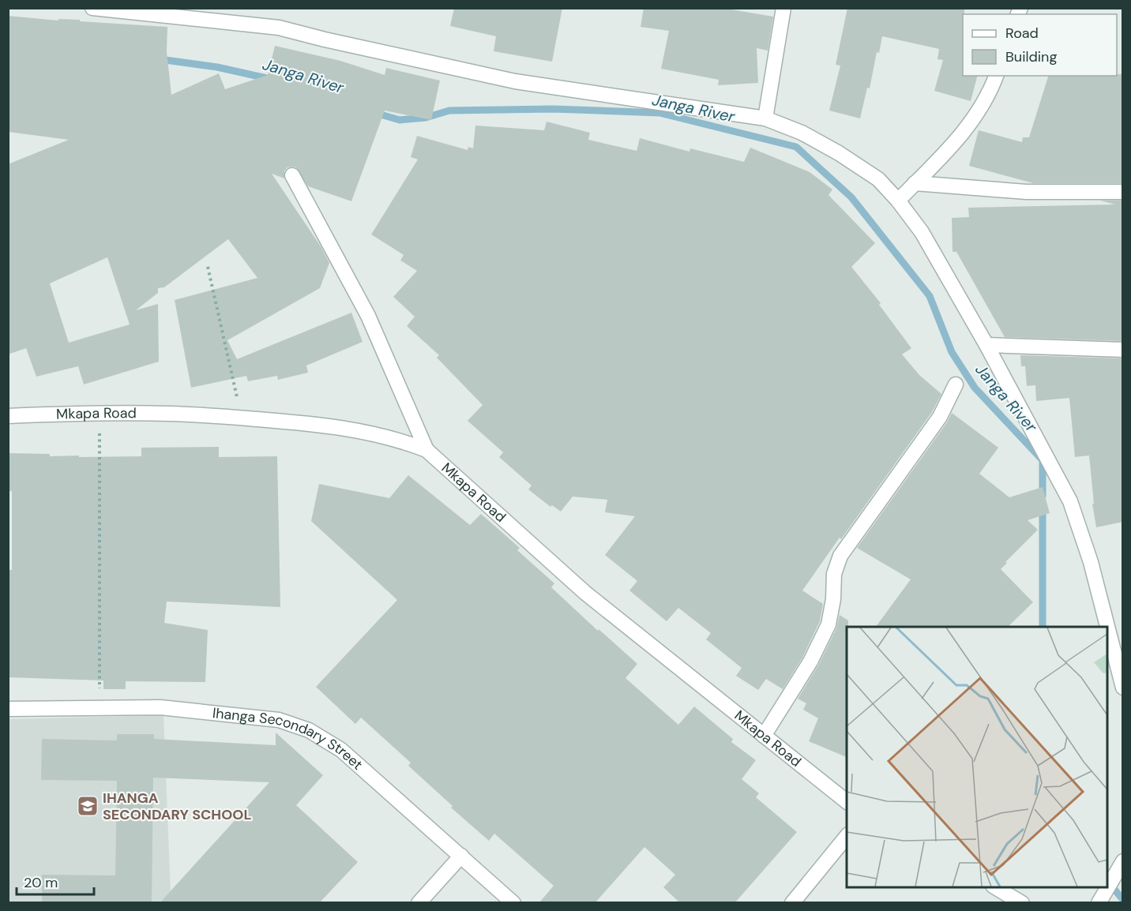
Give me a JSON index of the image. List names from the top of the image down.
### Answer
{
  "streets": {
    "street": ["Mkapa Road", "Ihanga Secondary Street"]
  },
  "water": ["Janga River"],
  "places": {
    "school or university": ["IHANGA SECONDARY SCHOOL"]
  },
  "legend": ["Road", "Building"],
  "scale_bar": "20 m"
}
